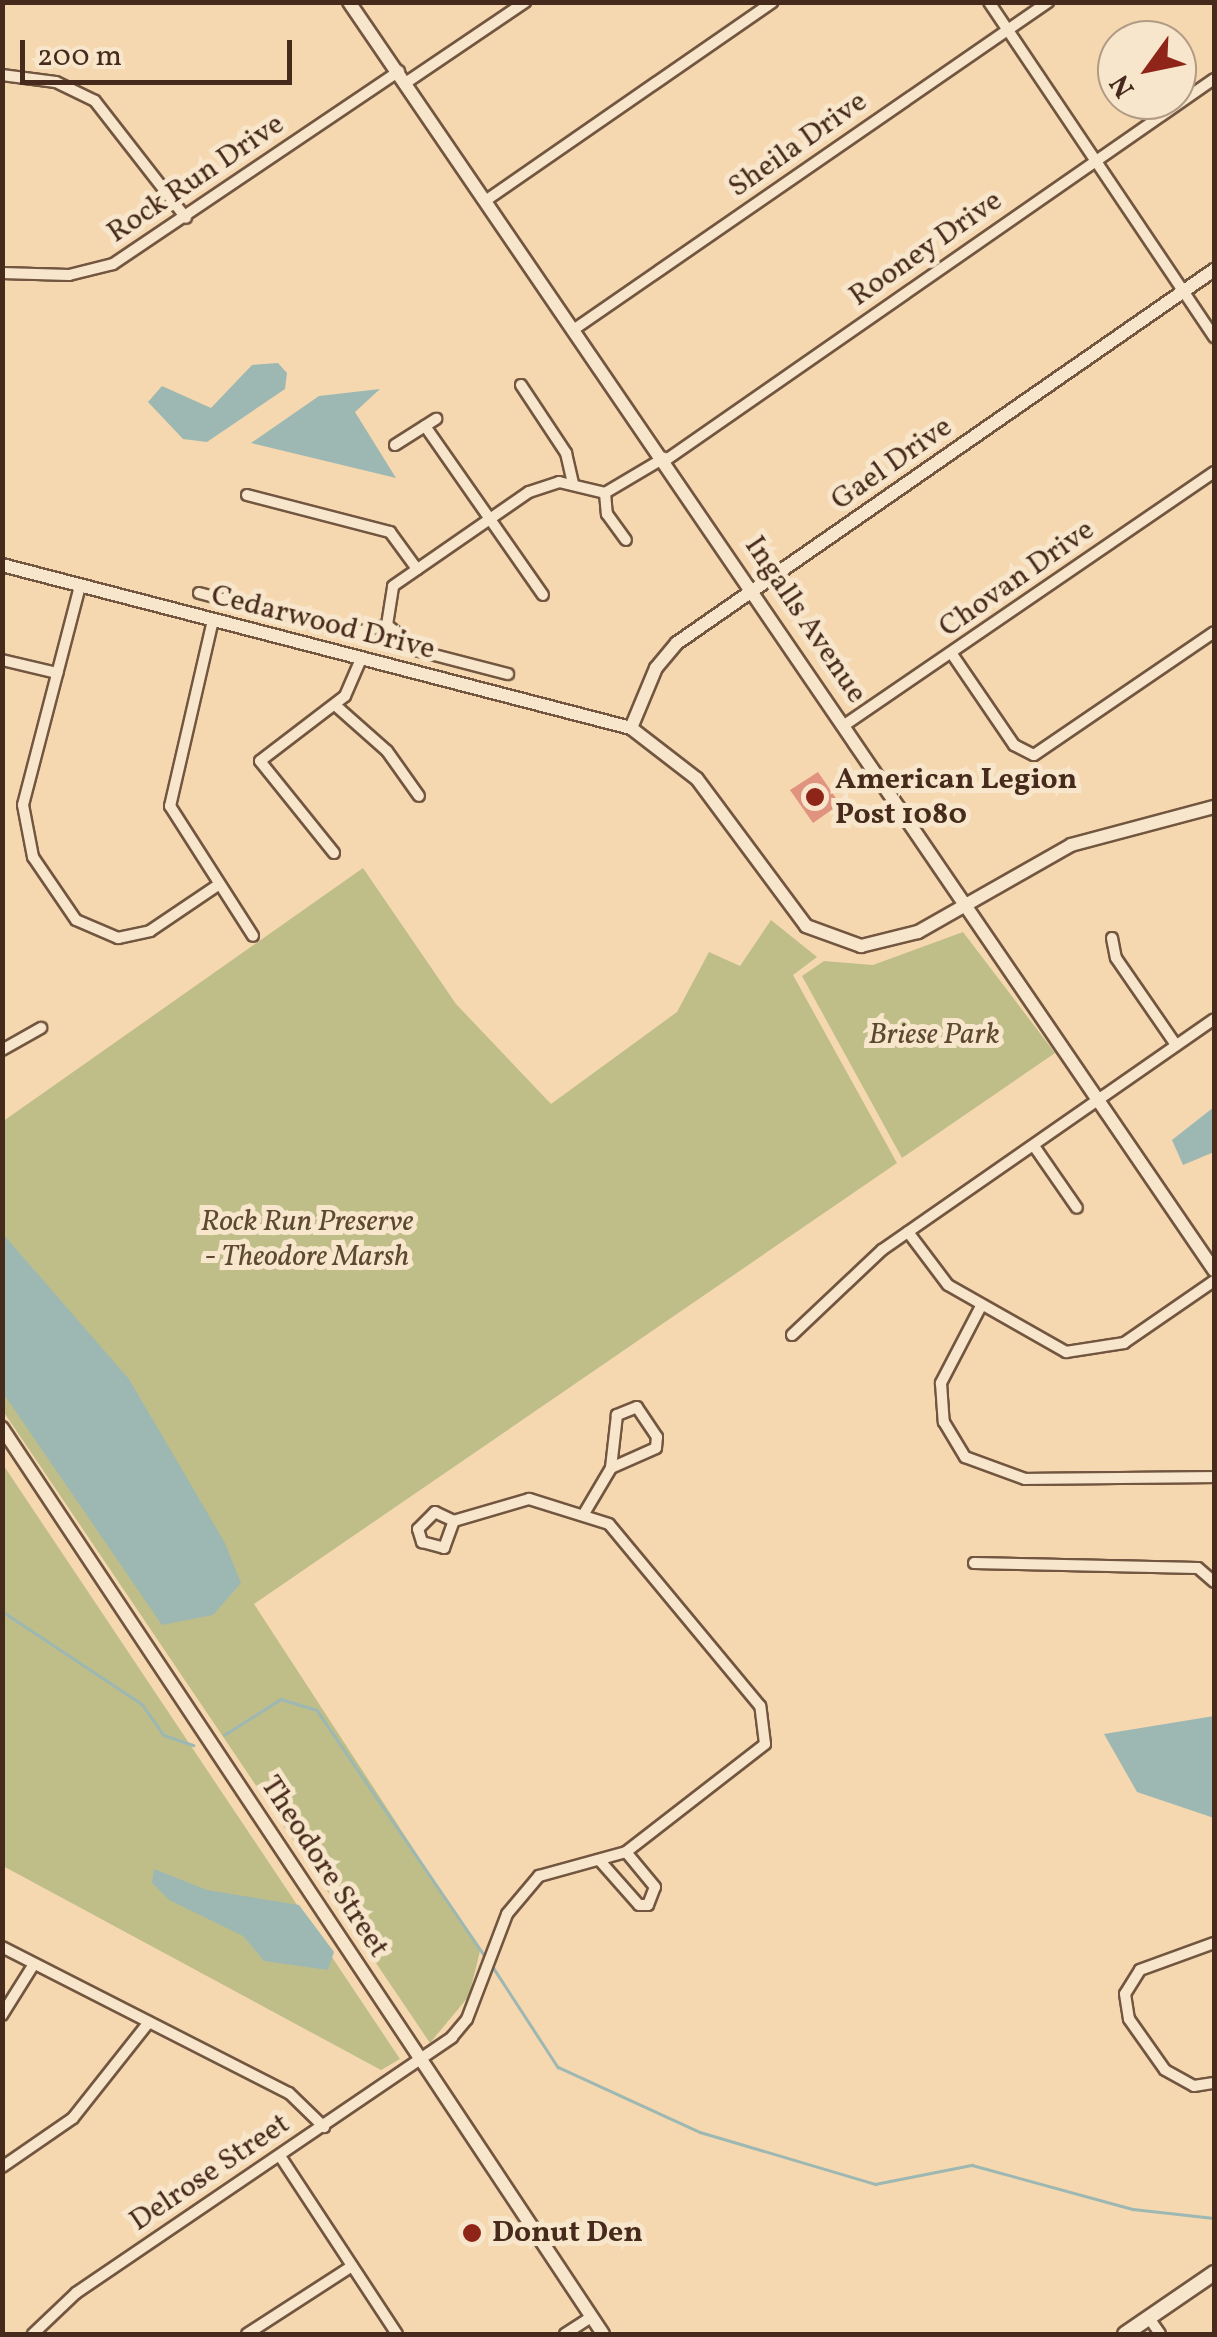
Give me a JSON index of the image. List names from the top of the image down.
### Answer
{
  "streets": {
    "street": [
      "Sheila Drive",
      "Rock Run Drive",
      "Rooney Drive",
      "Gael Drive",
      "Chovan Drive",
      "Ingalls Avenue",
      "Cedarwood Drive",
      "Theodore Street",
      "Delrose Street"
    ]
  },
  "crossings": [
    ["Sheila Drive", "Ingalls Avenue"],
    ["Rock Run Drive", "Ingalls Avenue"],
    ["Rooney Drive", "Ingalls Avenue"],
    ["Gael Drive", "Ingalls Avenue"],
    ["Gael Drive", "Cedarwood Drive"],
    ["Chovan Drive", "Ingalls Avenue"],
    ["Theodore Street", "Delrose Street"]
  ],
  "parks": ["Briese Park", "Rock Run Preserve - Theodore Marsh"],
  "places": ["American Legion Post 1080", "Donut Den"],
  "scale_bar": "200 m",
  "north": "bottom left"
}
